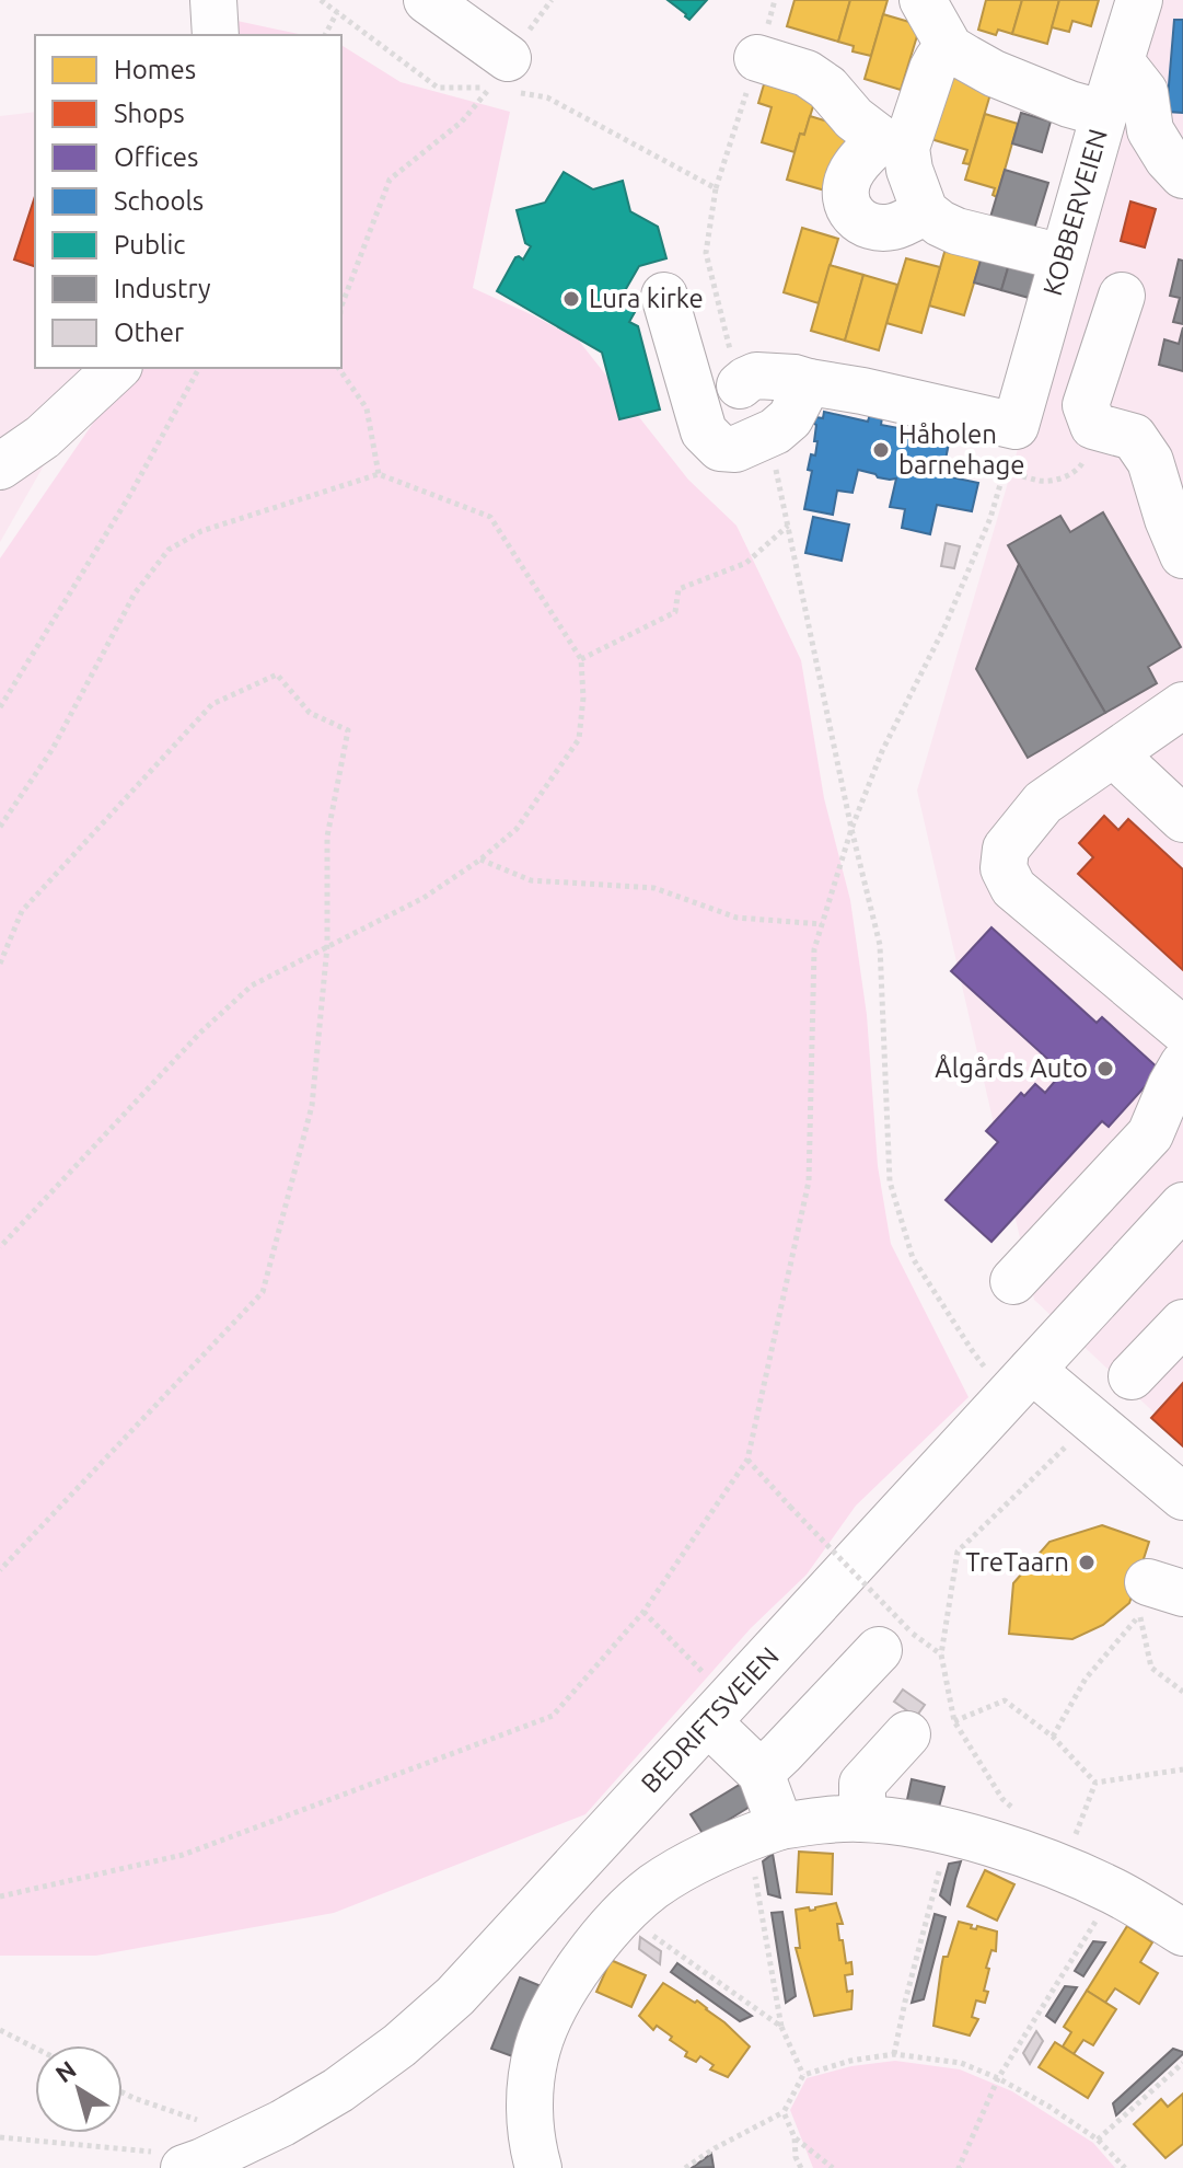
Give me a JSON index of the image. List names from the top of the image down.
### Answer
{
  "streets": {
    "street": ["KOBBERVEIEN", "BEDRIFTSVEIEN"]
  },
  "places": [
    "Lura kirke",
    "Håholen barnehage",
    "Ålgårds Auto",
    "TreTaarn"
  ],
  "legend": [
    "Homes",
    "Shops",
    "Offices",
    "Schools",
    "Public",
    "Industry",
    "Other"
  ],
  "north": "top left"
}
